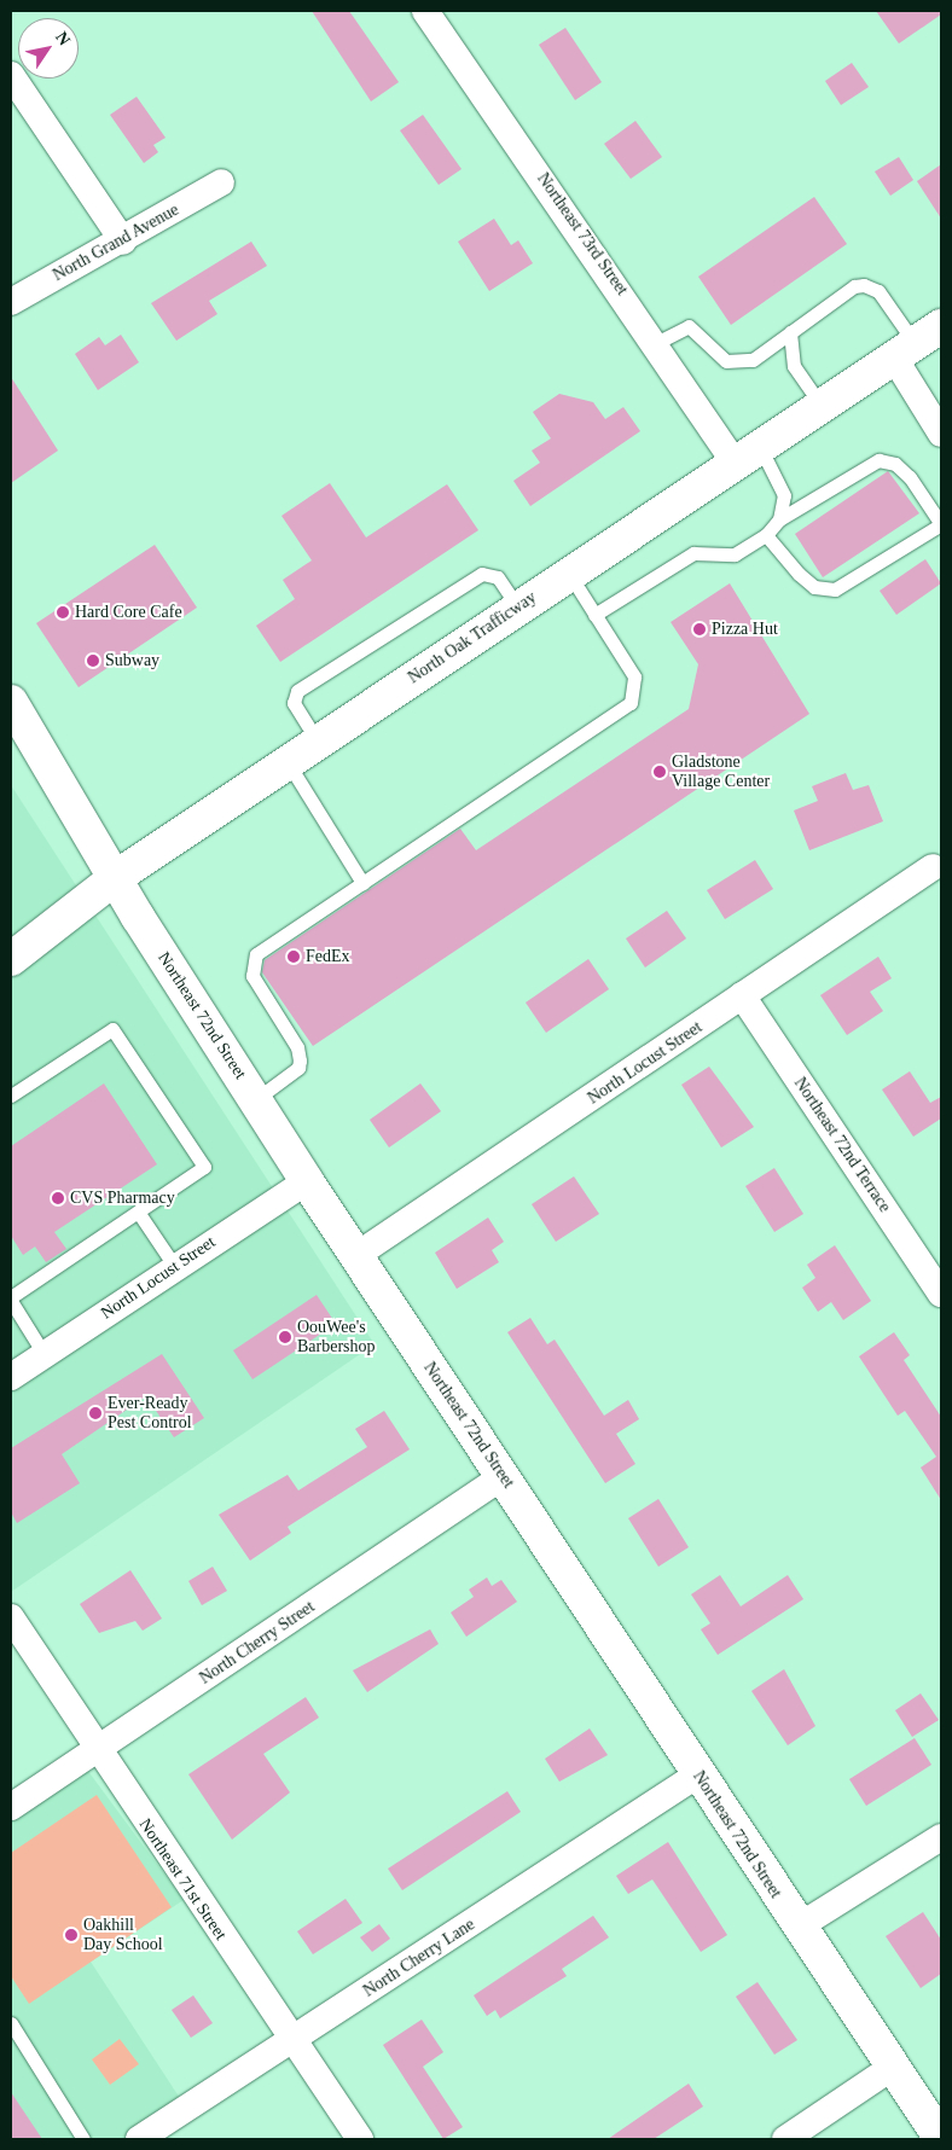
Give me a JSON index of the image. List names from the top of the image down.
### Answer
{
  "streets": {
    "main road": ["North Oak Trafficway", "Northeast 72nd Street"],
    "street": [
      "Northeast 73rd Street",
      "North Grand Avenue",
      "North Locust Street",
      "Northeast 72nd Terrace",
      "North Cherry Street",
      "Northeast 71st Street",
      "North Cherry Lane"
    ]
  },
  "crossings": [
    ["Northeast 73rd Street", "North Oak Trafficway"],
    ["North Oak Trafficway", "Northeast 72nd Street"],
    ["Northeast 72nd Street", "North Locust Street"],
    ["Northeast 72nd Street", "North Cherry Street"],
    ["Northeast 72nd Street", "North Cherry Lane"],
    ["North Locust Street", "Northeast 72nd Terrace"],
    ["North Cherry Street", "Northeast 71st Street"],
    ["Northeast 71st Street", "North Cherry Lane"]
  ],
  "places": [
    "Hard Core Cafe",
    "Pizza Hut",
    "Subway",
    "Gladstone Village Center",
    "FedEx",
    "CVS Pharmacy",
    "OouWee's Barbershop",
    "Ever-Ready Pest Control",
    "Oakhill Day School"
  ],
  "north": "top right"
}
